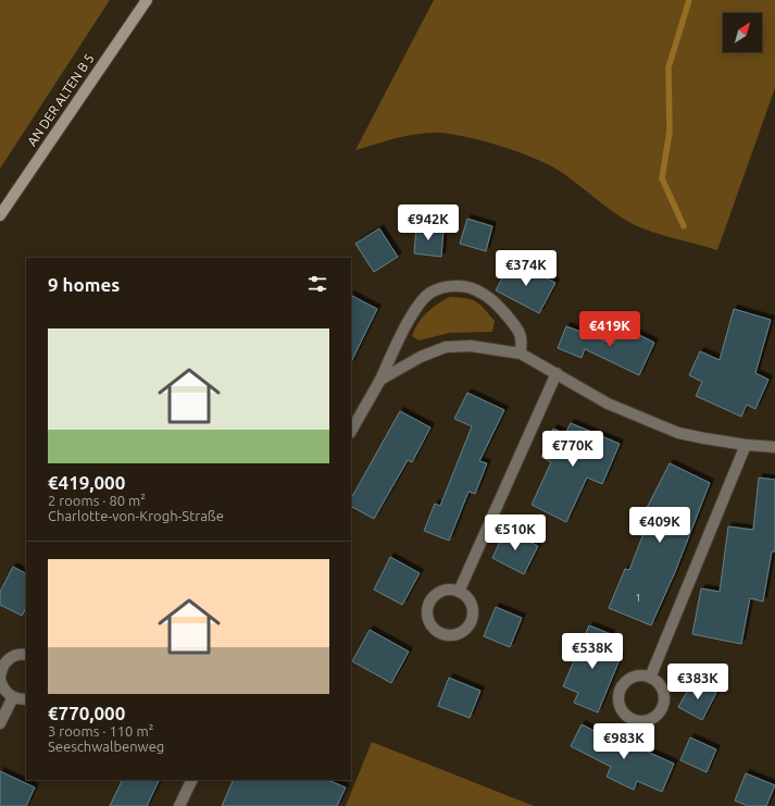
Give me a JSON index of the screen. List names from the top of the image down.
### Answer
{
  "streets": {
    "main road": ["AN DER ALTEN B 5"]
  },
  "house_numbers": ["1"],
  "north": "top right",
  "page": {
    "price": [
      "€942K",
      "€374K",
      "€419K",
      "€770K",
      "€409K",
      "€510K",
      "€538K",
      "€383K",
      "€983K"
    ],
    "heading": "9 homes",
    "list": [
      {
        "name": "€419,000",
        "note": "2 rooms · 80 m² · Charlotte-von-Krogh-Straße"
      },
      {
        "name": "€770,000",
        "note": "3 rooms · 110 m² · Seeschwalbenweg"
      }
    ]
  }
}
